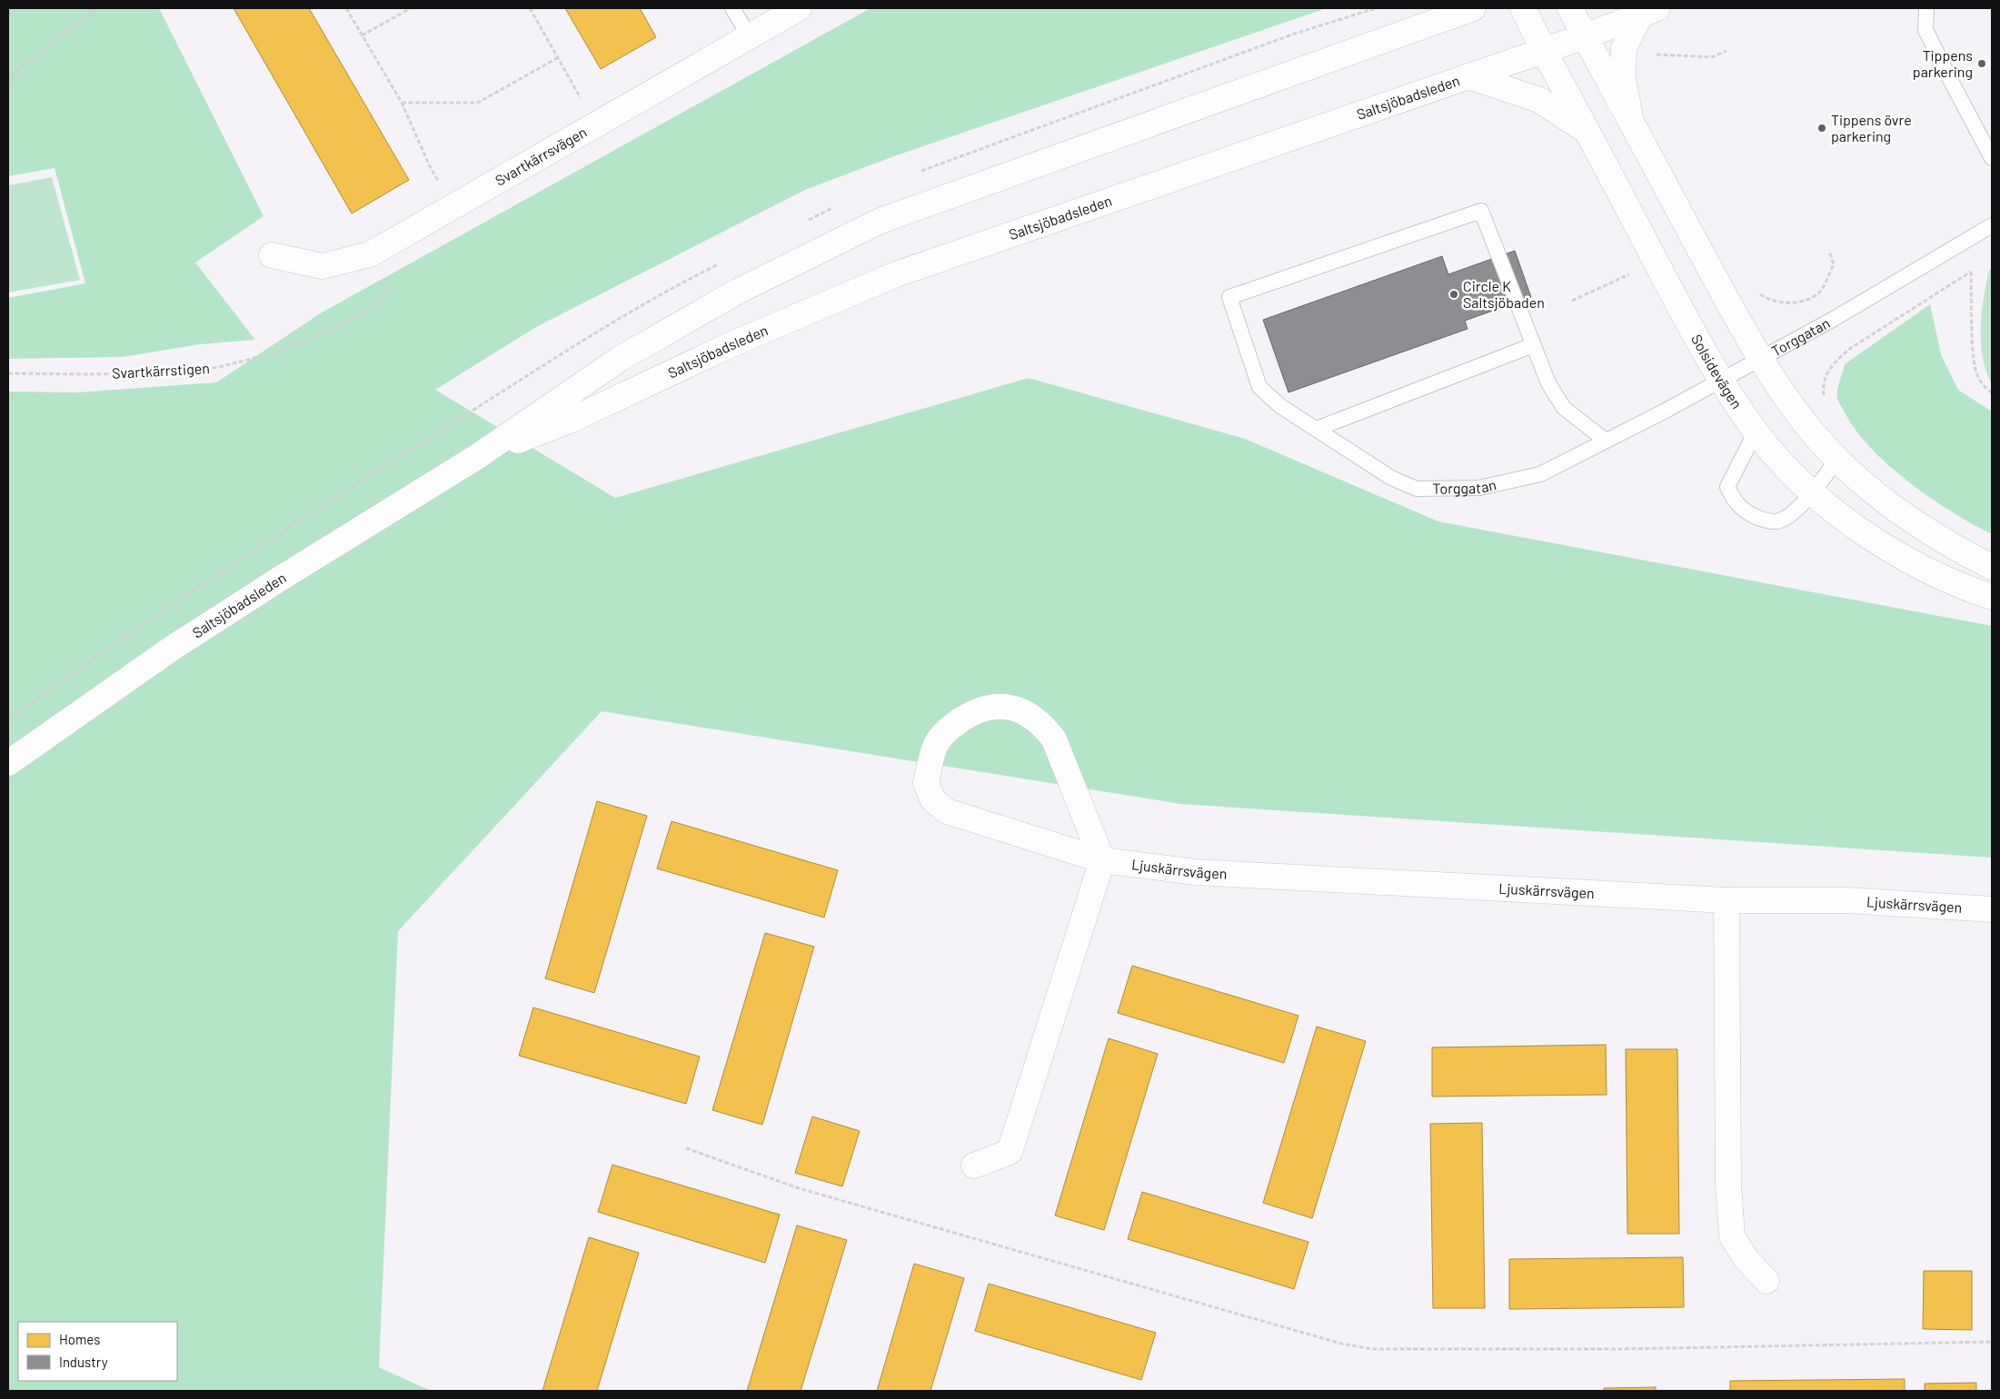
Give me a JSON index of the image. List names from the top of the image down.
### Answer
{
  "streets": {
    "street": [
      "Saltsjöbadsleden",
      "Svartkärrsvägen",
      "Solsidevägen",
      "Ljuskärrsvägen"
    ],
    "lane": ["Torggatan"],
    "path": ["Svartkärrstigen"]
  },
  "crossings": [
    ["Saltsjöbadsleden", "Solsidevägen"],
    ["Svartkärrsvägen", "Svartkärrstigen"],
    ["Torggatan", "Solsidevägen"]
  ],
  "places": ["Tippens parkering", "Tippens övre parkering", "Circle K Saltsjöbaden"],
  "legend": ["Homes", "Industry"]
}
